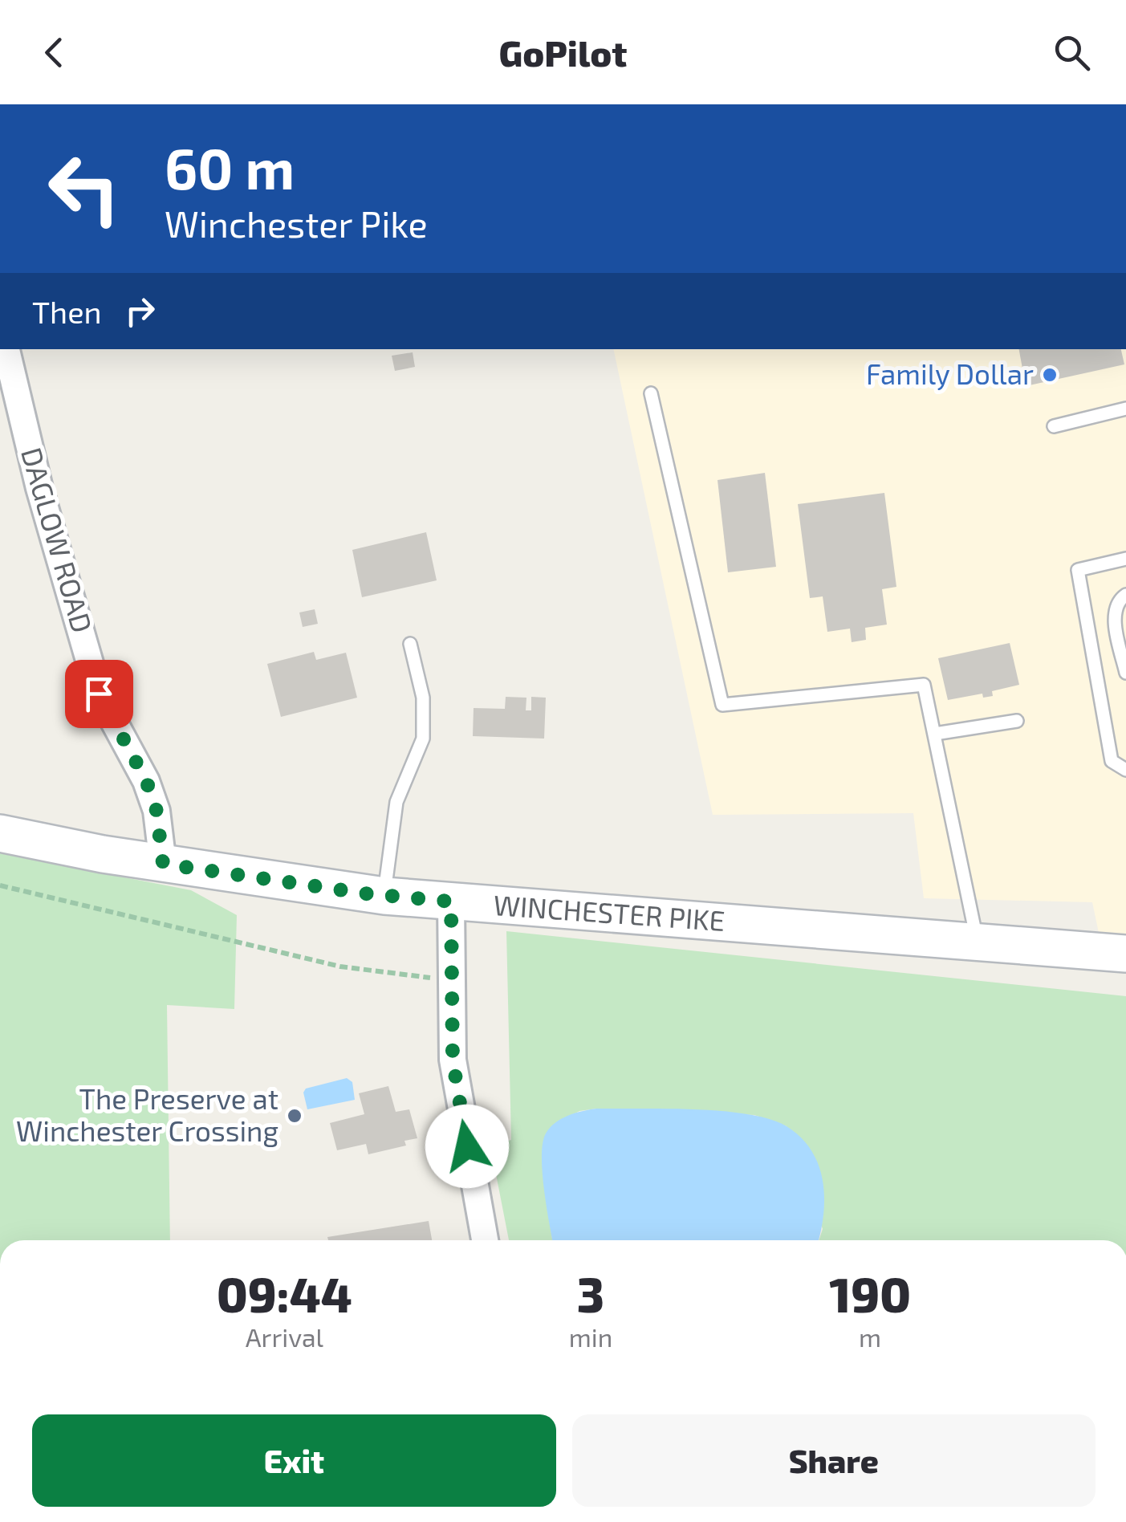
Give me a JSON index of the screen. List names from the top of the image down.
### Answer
{
  "streets": {
    "main road": ["WINCHESTER PIKE"],
    "street": ["DAGLOW ROAD"]
  },
  "crossings": [
    ["DAGLOW ROAD", "WINCHESTER PIKE"]
  ],
  "places": ["Family Dollar", "The Preserve at Winchester Crossing"],
  "page": {
    "header": "GoPilot",
    "turn": ["60 m", "Winchester Pike"],
    "then": "Then",
    "eta": [
      "09:44",
      "Arrival",
      "3",
      "min",
      "190",
      "m"
    ],
    "buttons": ["Exit", "Share"]
  }
}
